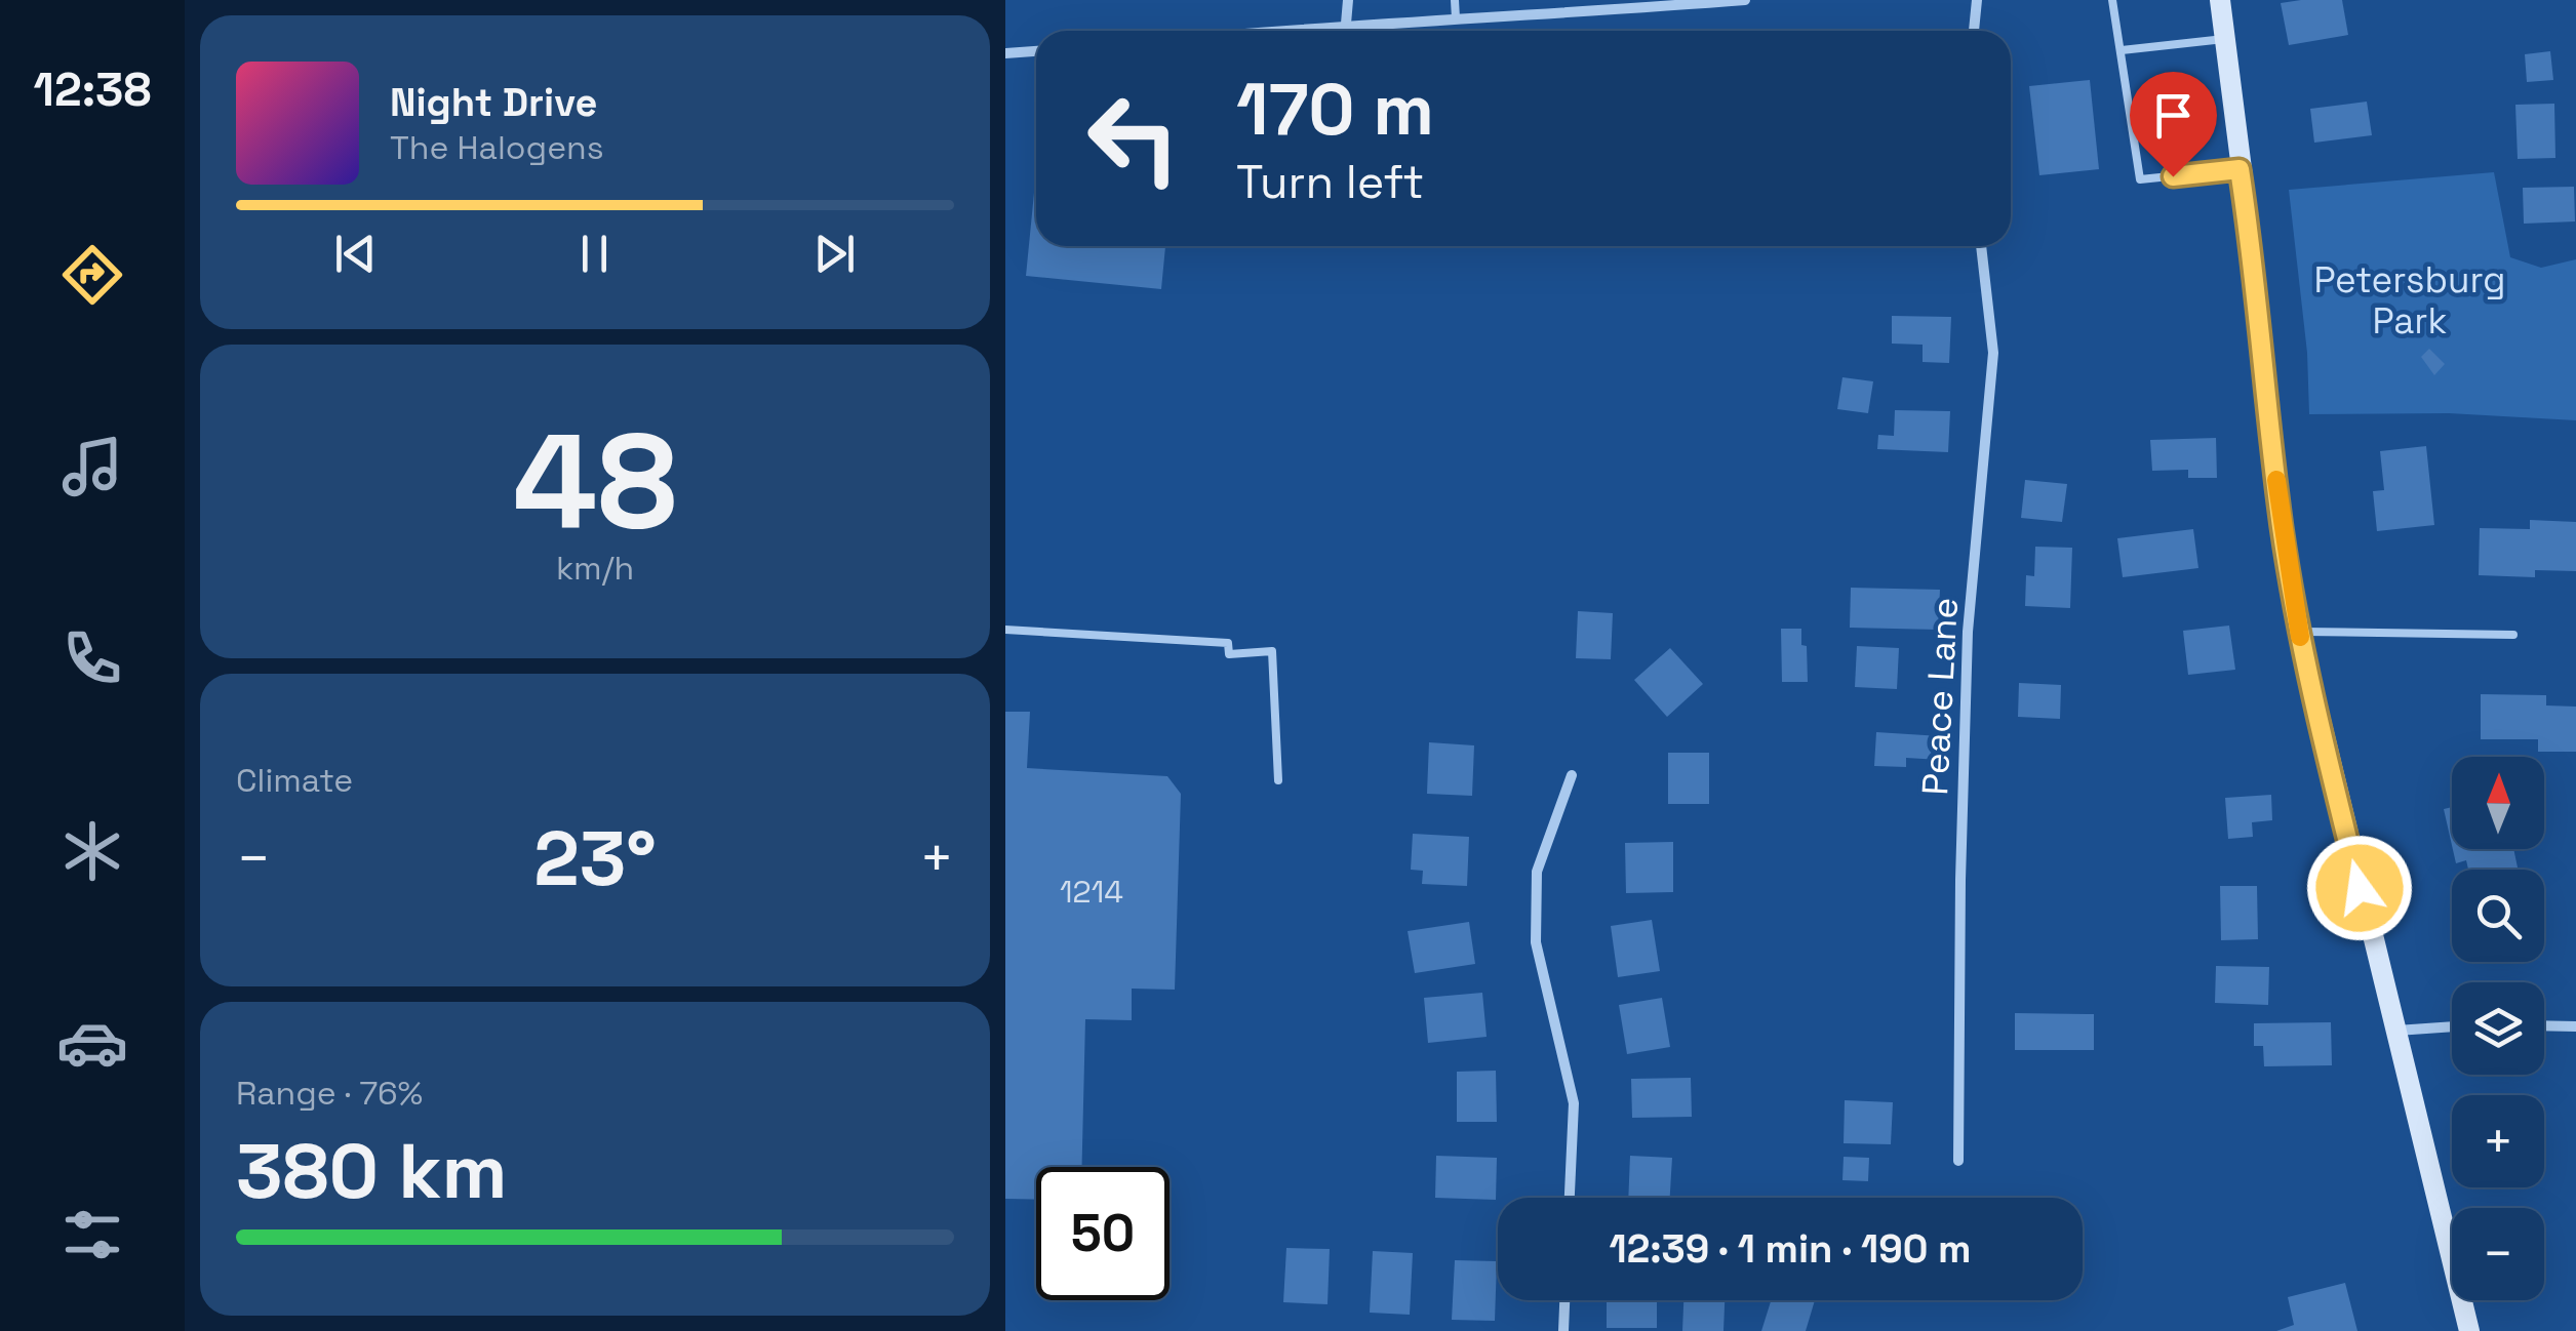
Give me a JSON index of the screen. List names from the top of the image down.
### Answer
{
  "streets": {
    "street": ["Peace Lane"]
  },
  "parks": ["Petersburg Park"],
  "house_numbers": ["1214"],
  "north": "top",
  "page": {
    "tabs": "12:38",
    "turn": ["170 m", "Turn left"],
    "song": ["Night Drive", "The Halogens"],
    "tile": [
      ["48", "km/h"],
      "Climate",
      ["Range · 76%", "380 km"]
    ],
    "map_buttons": ["+", "−"],
    "heat": ["−", "23°", "+"],
    "limit": "50",
    "trip": "12:39 · 1 min · 190 m"
  }
}
